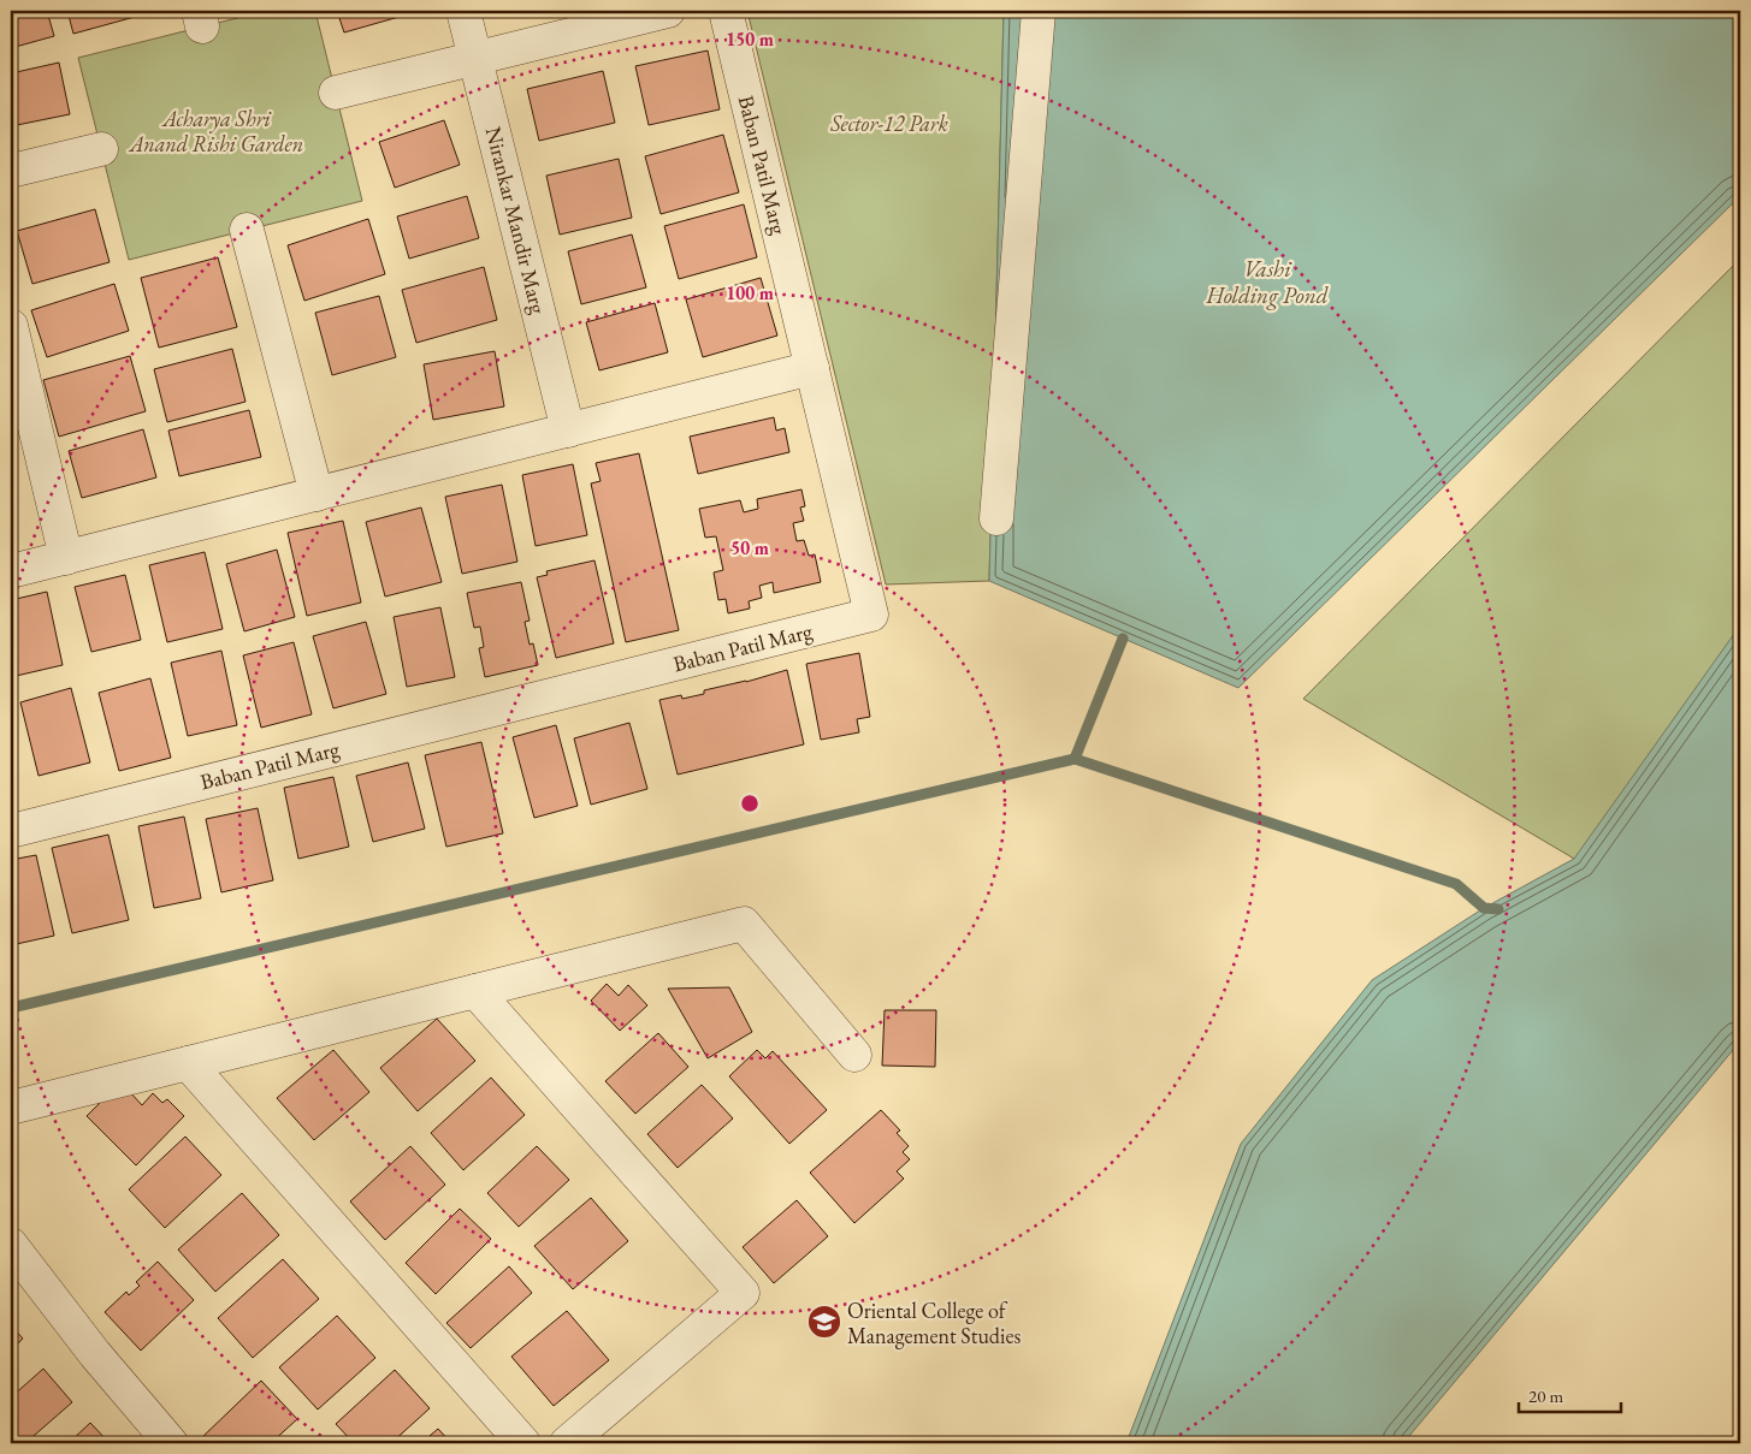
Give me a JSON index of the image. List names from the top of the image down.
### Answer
{
  "streets": {
    "street": ["Baban Patil Marg", "Nirankar Mandir Marg"]
  },
  "water": ["Vashi Holding Pond"],
  "parks": ["Acharya Shri Anand Rishi Garden", "Sector-12 Park"],
  "places": {
    "school or university": ["Oriental College of Management Studies"]
  },
  "scale_bar": "20 m",
  "rings": ["150 m", "100 m", "50 m"]
}
